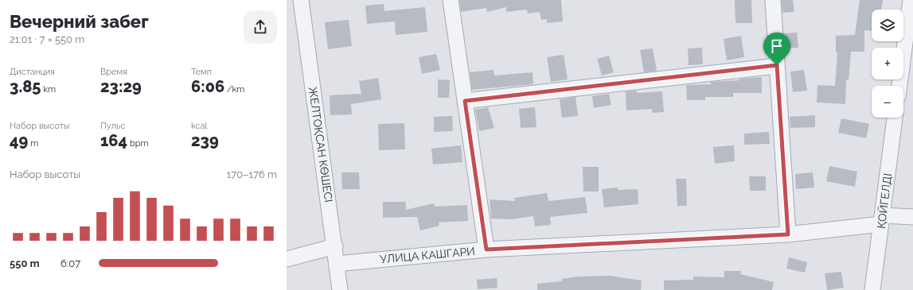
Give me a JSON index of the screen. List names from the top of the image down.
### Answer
{
  "streets": {
    "street": ["ЖЕЛТОҚСАН КӨШЕСІ", "ҚОЙГЕЛДІ", "УЛИЦА КАШГАРИ"]
  },
  "crossings": [
    ["ЖЕЛТОҚСАН КӨШЕСІ", "УЛИЦА КАШГАРИ"],
    ["ҚОЙГЕЛДІ", "УЛИЦА КАШГАРИ"]
  ],
  "page": {
    "heading": ["Вечерний забег", "21:01 · 7 × 550 m"],
    "map_buttons": ["+", "−"],
    "stats": [
      ["Дистанция", "3.85 km"],
      ["Время", "23:29"],
      ["Темп", "6:06 /km"],
      ["Набор высоты", "49 m"],
      ["Пульс", "164 bpm"],
      ["kcal", "239"]
    ],
    "chart": ["Набор высоты", "170–176 m"],
    "list": [
      {
        "name": "550 m",
        "note": "6:07"
      }
    ]
  }
}
